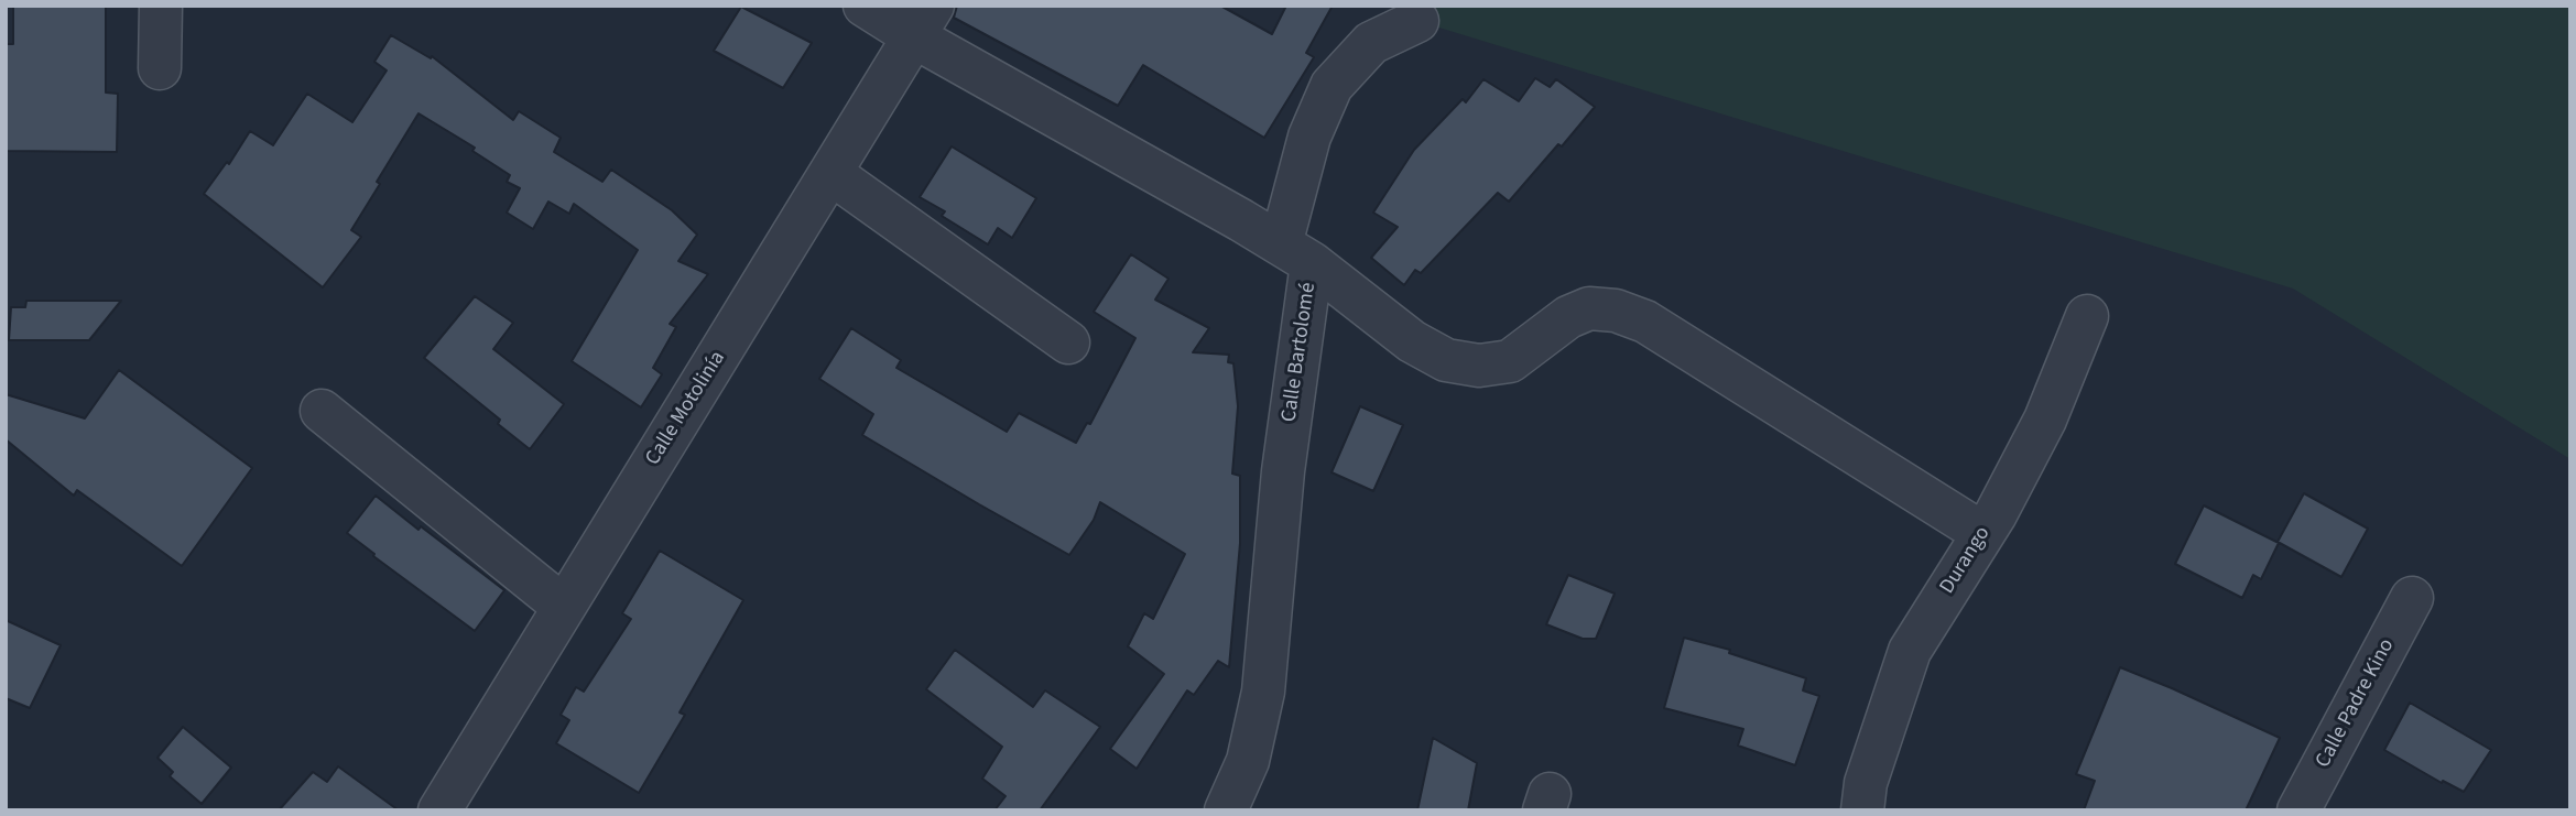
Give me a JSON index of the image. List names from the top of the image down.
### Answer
{
  "streets": {
    "street": [
      "Calle Bartolomé",
      "Calle Motolinía",
      "Durango",
      "Calle Padre Kino"
    ]
  }
}
